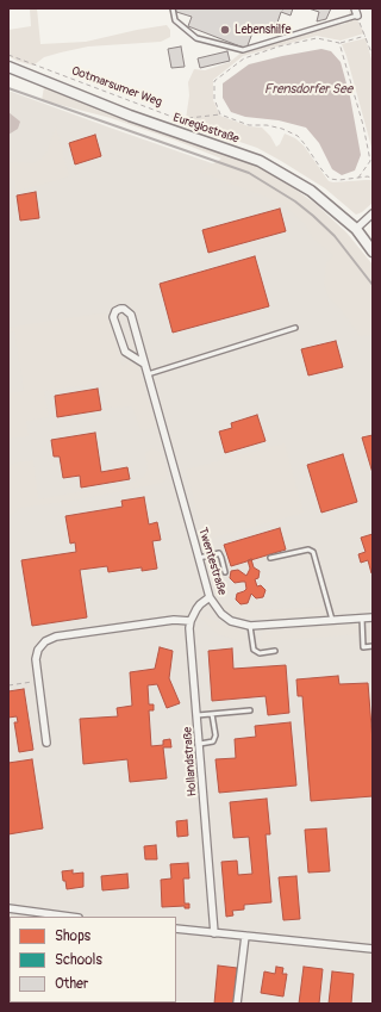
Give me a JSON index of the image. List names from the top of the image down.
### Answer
{
  "streets": {
    "main road": ["Euregiostraße"],
    "street": ["Twentestraße", "Hollandstraße"],
    "path": ["Ootmarsumer Weg"]
  },
  "water": ["Frensdorfer See"],
  "places": ["Lebenshilfe"],
  "legend": ["Shops", "Schools", "Other"]
}
